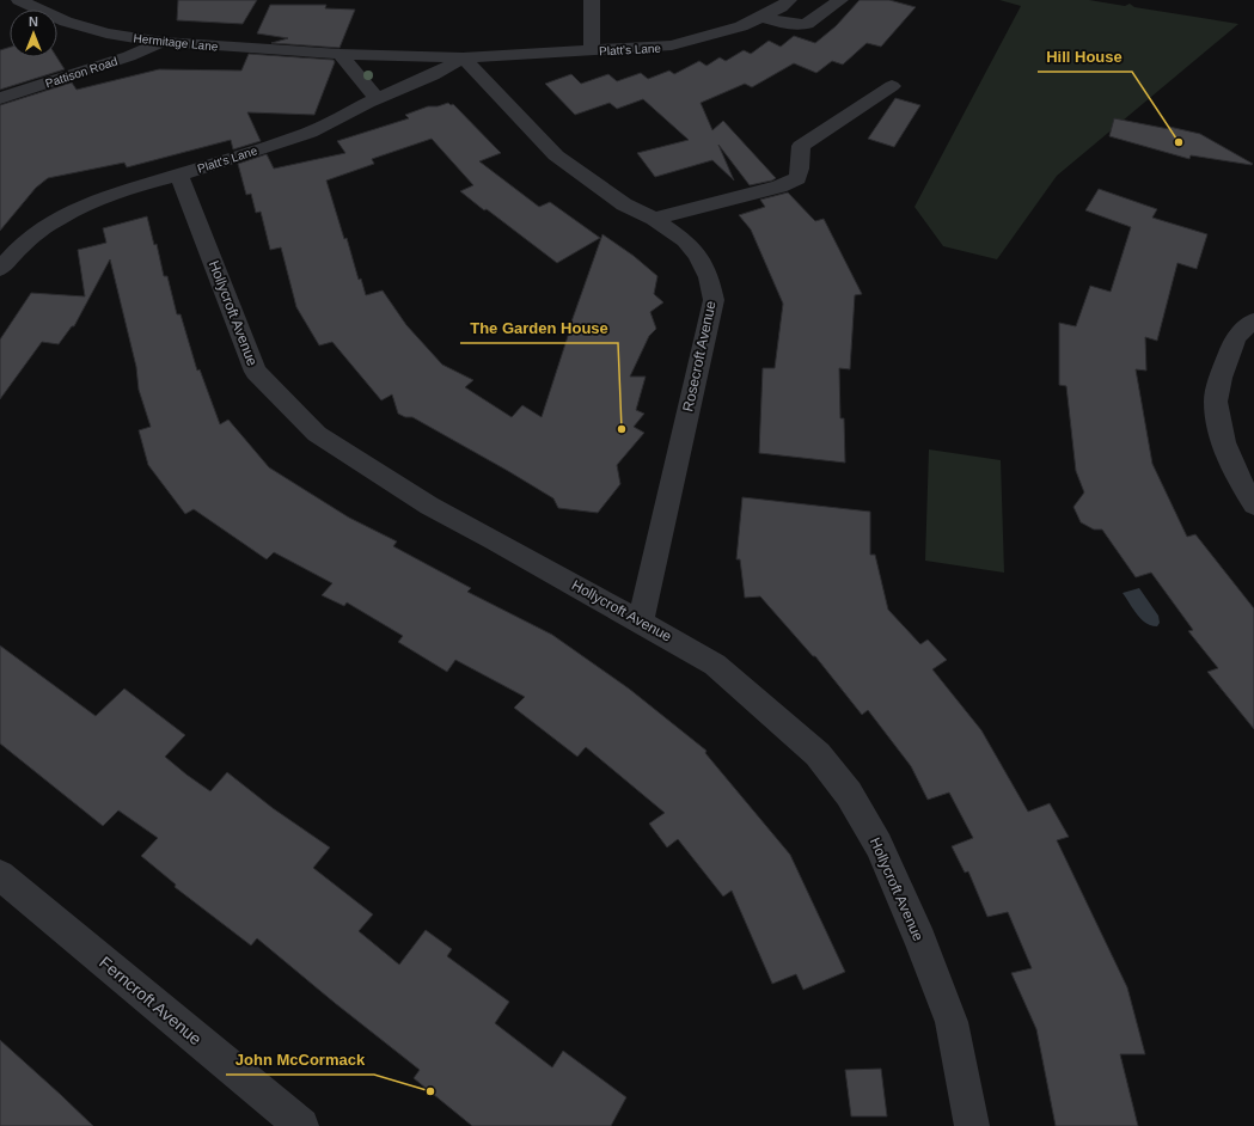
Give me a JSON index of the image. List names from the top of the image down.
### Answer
{
  "streets": {
    "street": [
      "Hermitage Lane",
      "Platt's Lane",
      "Pattison Road",
      "Hollycroft Avenue",
      "Rosecroft Avenue",
      "Ferncroft Avenue"
    ]
  },
  "crossings": [
    ["Hermitage Lane", "Platt's Lane"],
    ["Hermitage Lane", "Pattison Road"],
    ["Platt's Lane", "Hollycroft Avenue"],
    ["Platt's Lane", "Rosecroft Avenue"],
    ["Hollycroft Avenue", "Rosecroft Avenue"]
  ],
  "places": ["Hill House", "The Garden House", "John McCormack"],
  "north": "top"
}
